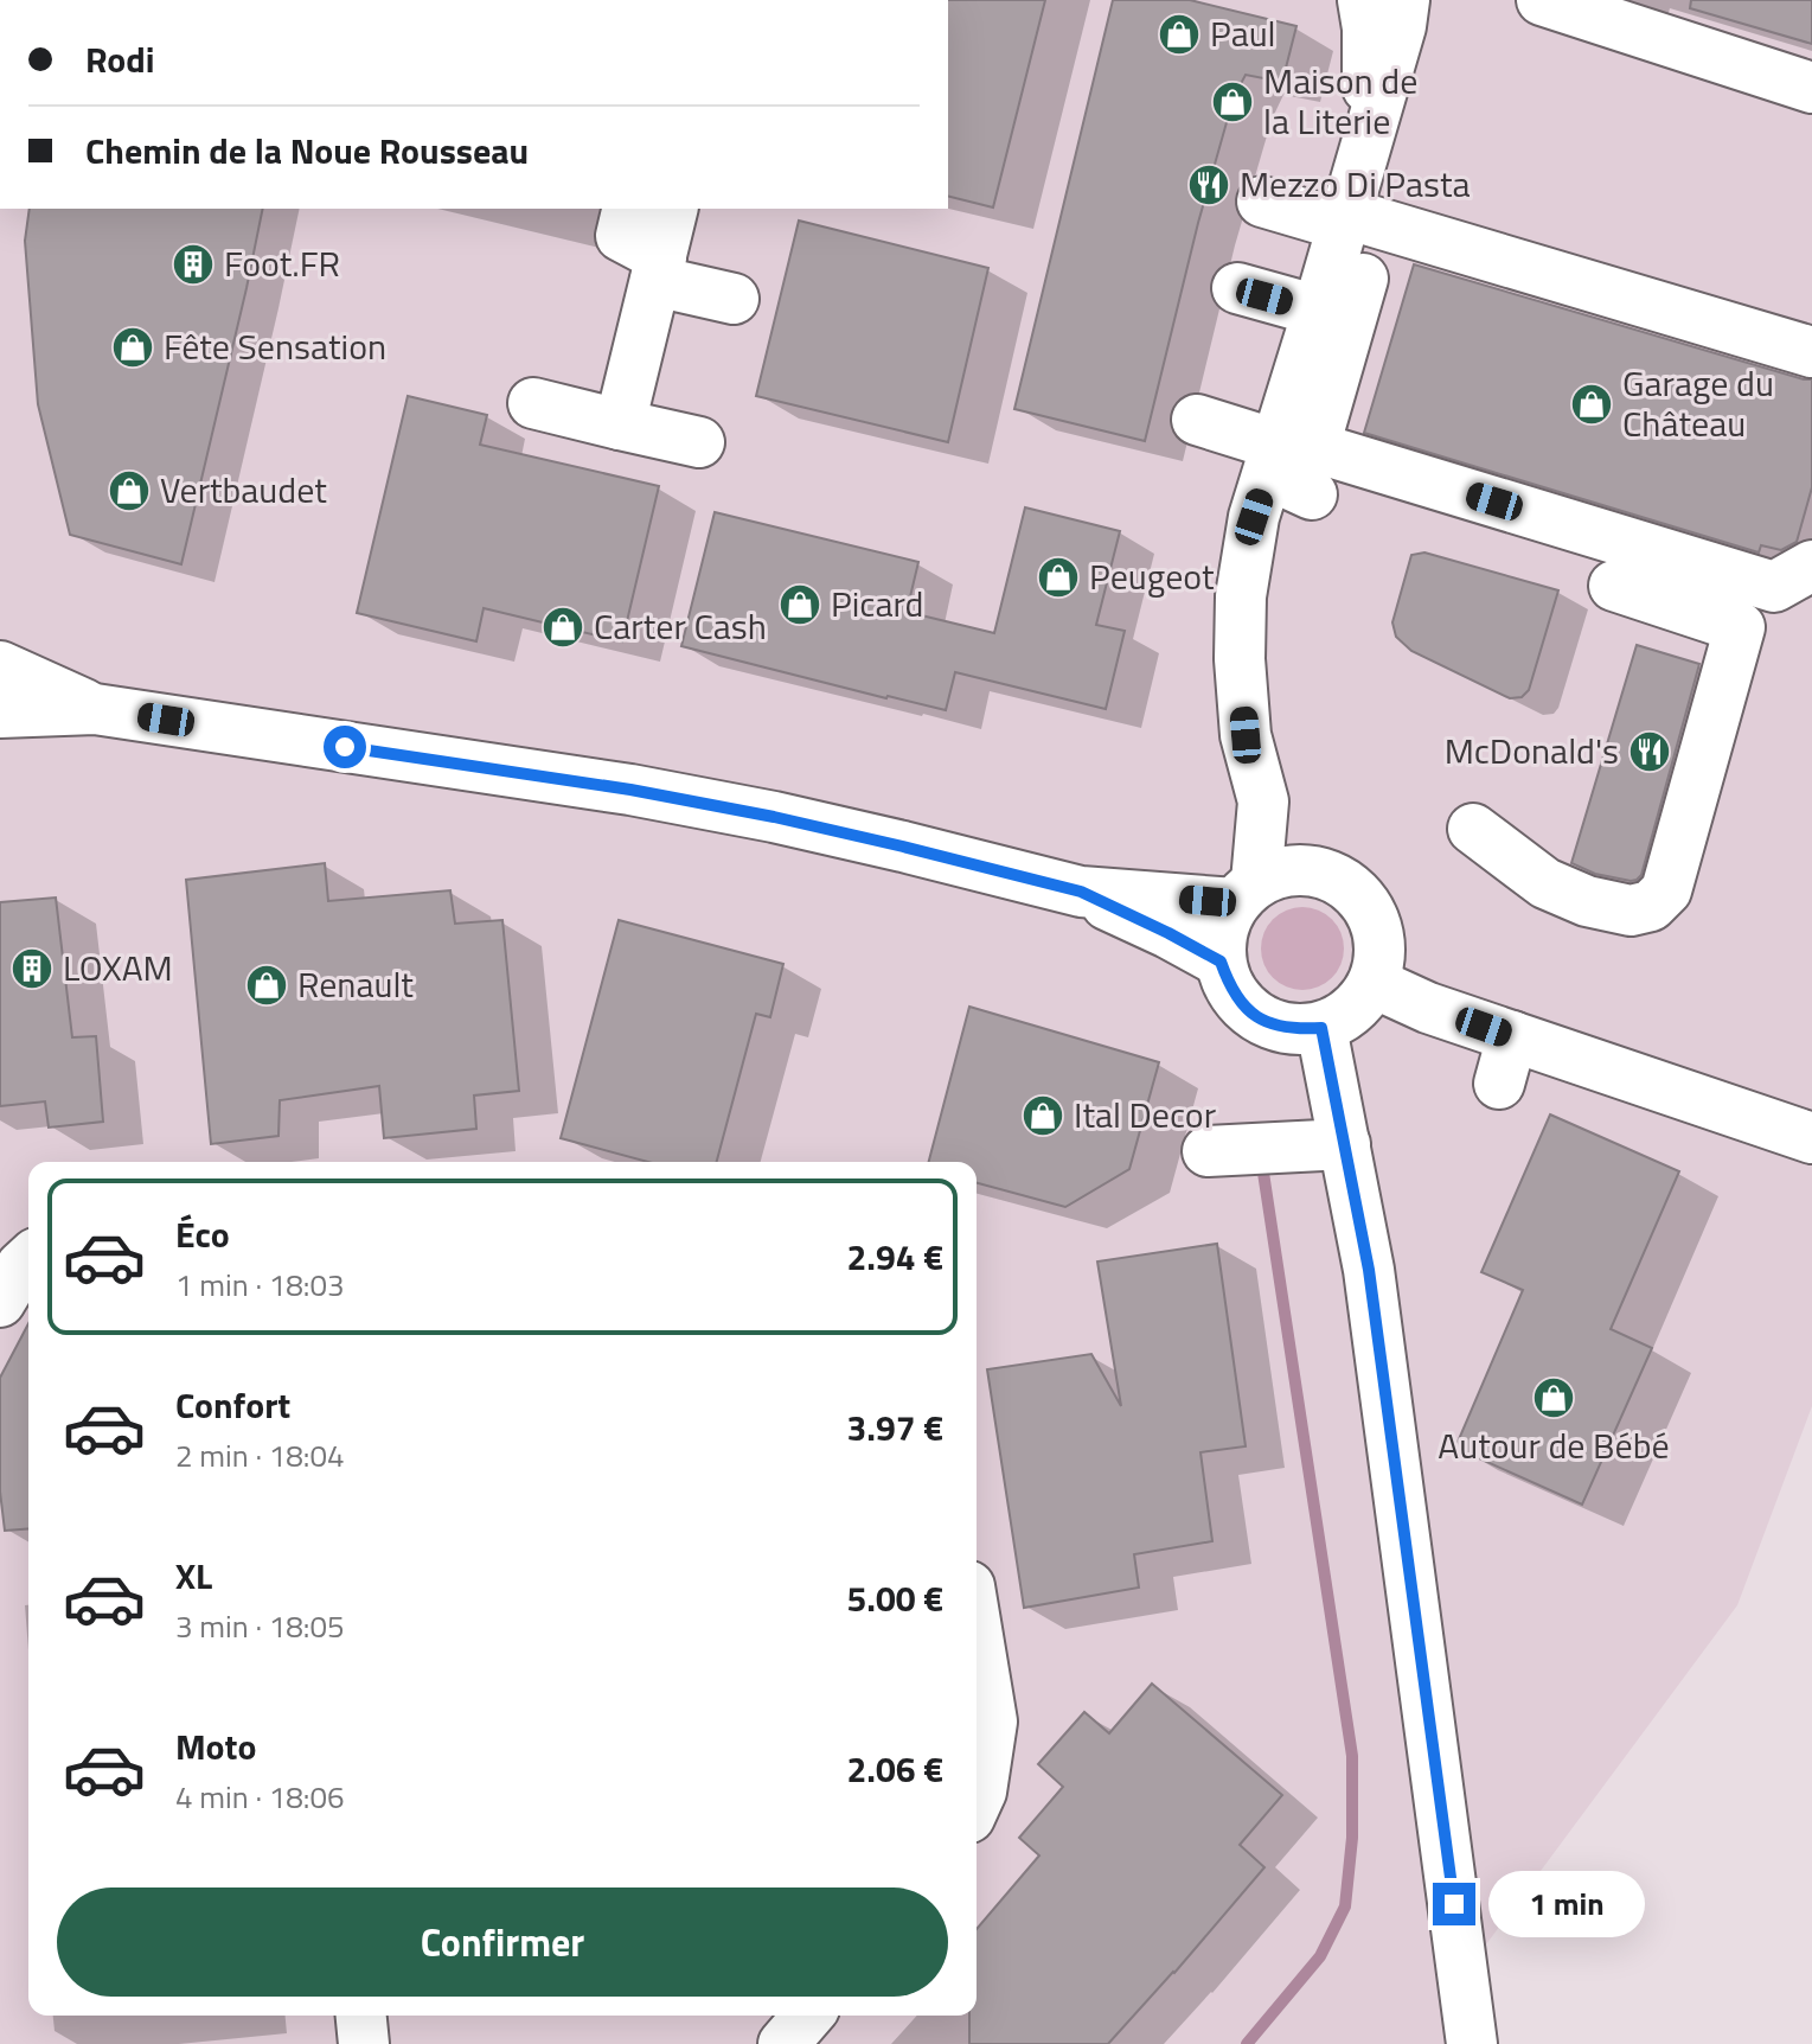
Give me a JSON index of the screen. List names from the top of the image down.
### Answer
{
  "places": {
    "shop": [
      "Paul",
      "Maison de la Literie",
      "Fête Sensation",
      "Garage du Château",
      "Vertbaudet",
      "Peugeot",
      "Picard",
      "Carter Cash",
      "Renault",
      "Ital Decor",
      "Autour de Bébé"
    ],
    "restaurant": ["Mezzo Di Pasta", "McDonald's"],
    "building": ["Foot.FR", "LOXAM"]
  },
  "page": {
    "banner": ["Rodi", "Chemin de la Noue Rousseau"],
    "list": [
      {
        "name": "Éco",
        "note": "1 min · 18:03",
        "value": "2.94 €"
      },
      {
        "name": "Confort",
        "note": "2 min · 18:04",
        "value": "3.97 €"
      },
      {
        "name": "XL",
        "note": "3 min · 18:05",
        "value": "5.00 €"
      },
      {
        "name": "Moto",
        "note": "4 min · 18:06",
        "value": "2.06 €"
      }
    ],
    "buttons": "Confirmer",
    "bubble": "1 min"
  }
}
